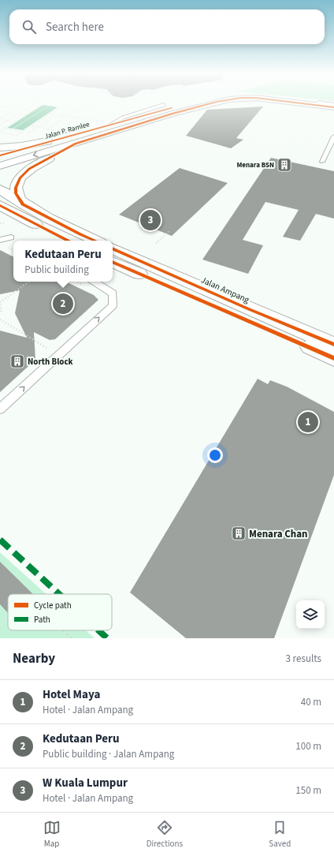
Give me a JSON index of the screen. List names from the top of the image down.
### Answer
{
  "streets": {
    "street": ["Jalan P. Ramlee", "Jalan Ampang"]
  },
  "places": {
    "building": ["Menara BSN", "North Block", "Menara Chan"]
  },
  "legend": ["Cycle path", "Path"],
  "page": {
    "search": "Search here",
    "pins": ["3", "2", "1"],
    "popup": ["Kedutaan Peru", "Public building"],
    "heading": ["Nearby", "3 results"],
    "list": [
      {
        "mark": "1",
        "name": "Hotel Maya",
        "note": "Hotel · Jalan Ampang",
        "value": "40 m"
      },
      {
        "mark": "2",
        "name": "Kedutaan Peru",
        "note": "Public building · Jalan Ampang",
        "value": "100 m"
      },
      {
        "mark": "3",
        "name": "W Kuala Lumpur",
        "note": "Hotel · Jalan Ampang",
        "value": "150 m"
      }
    ],
    "nav": ["Map", "Directions", "Saved"]
  }
}
